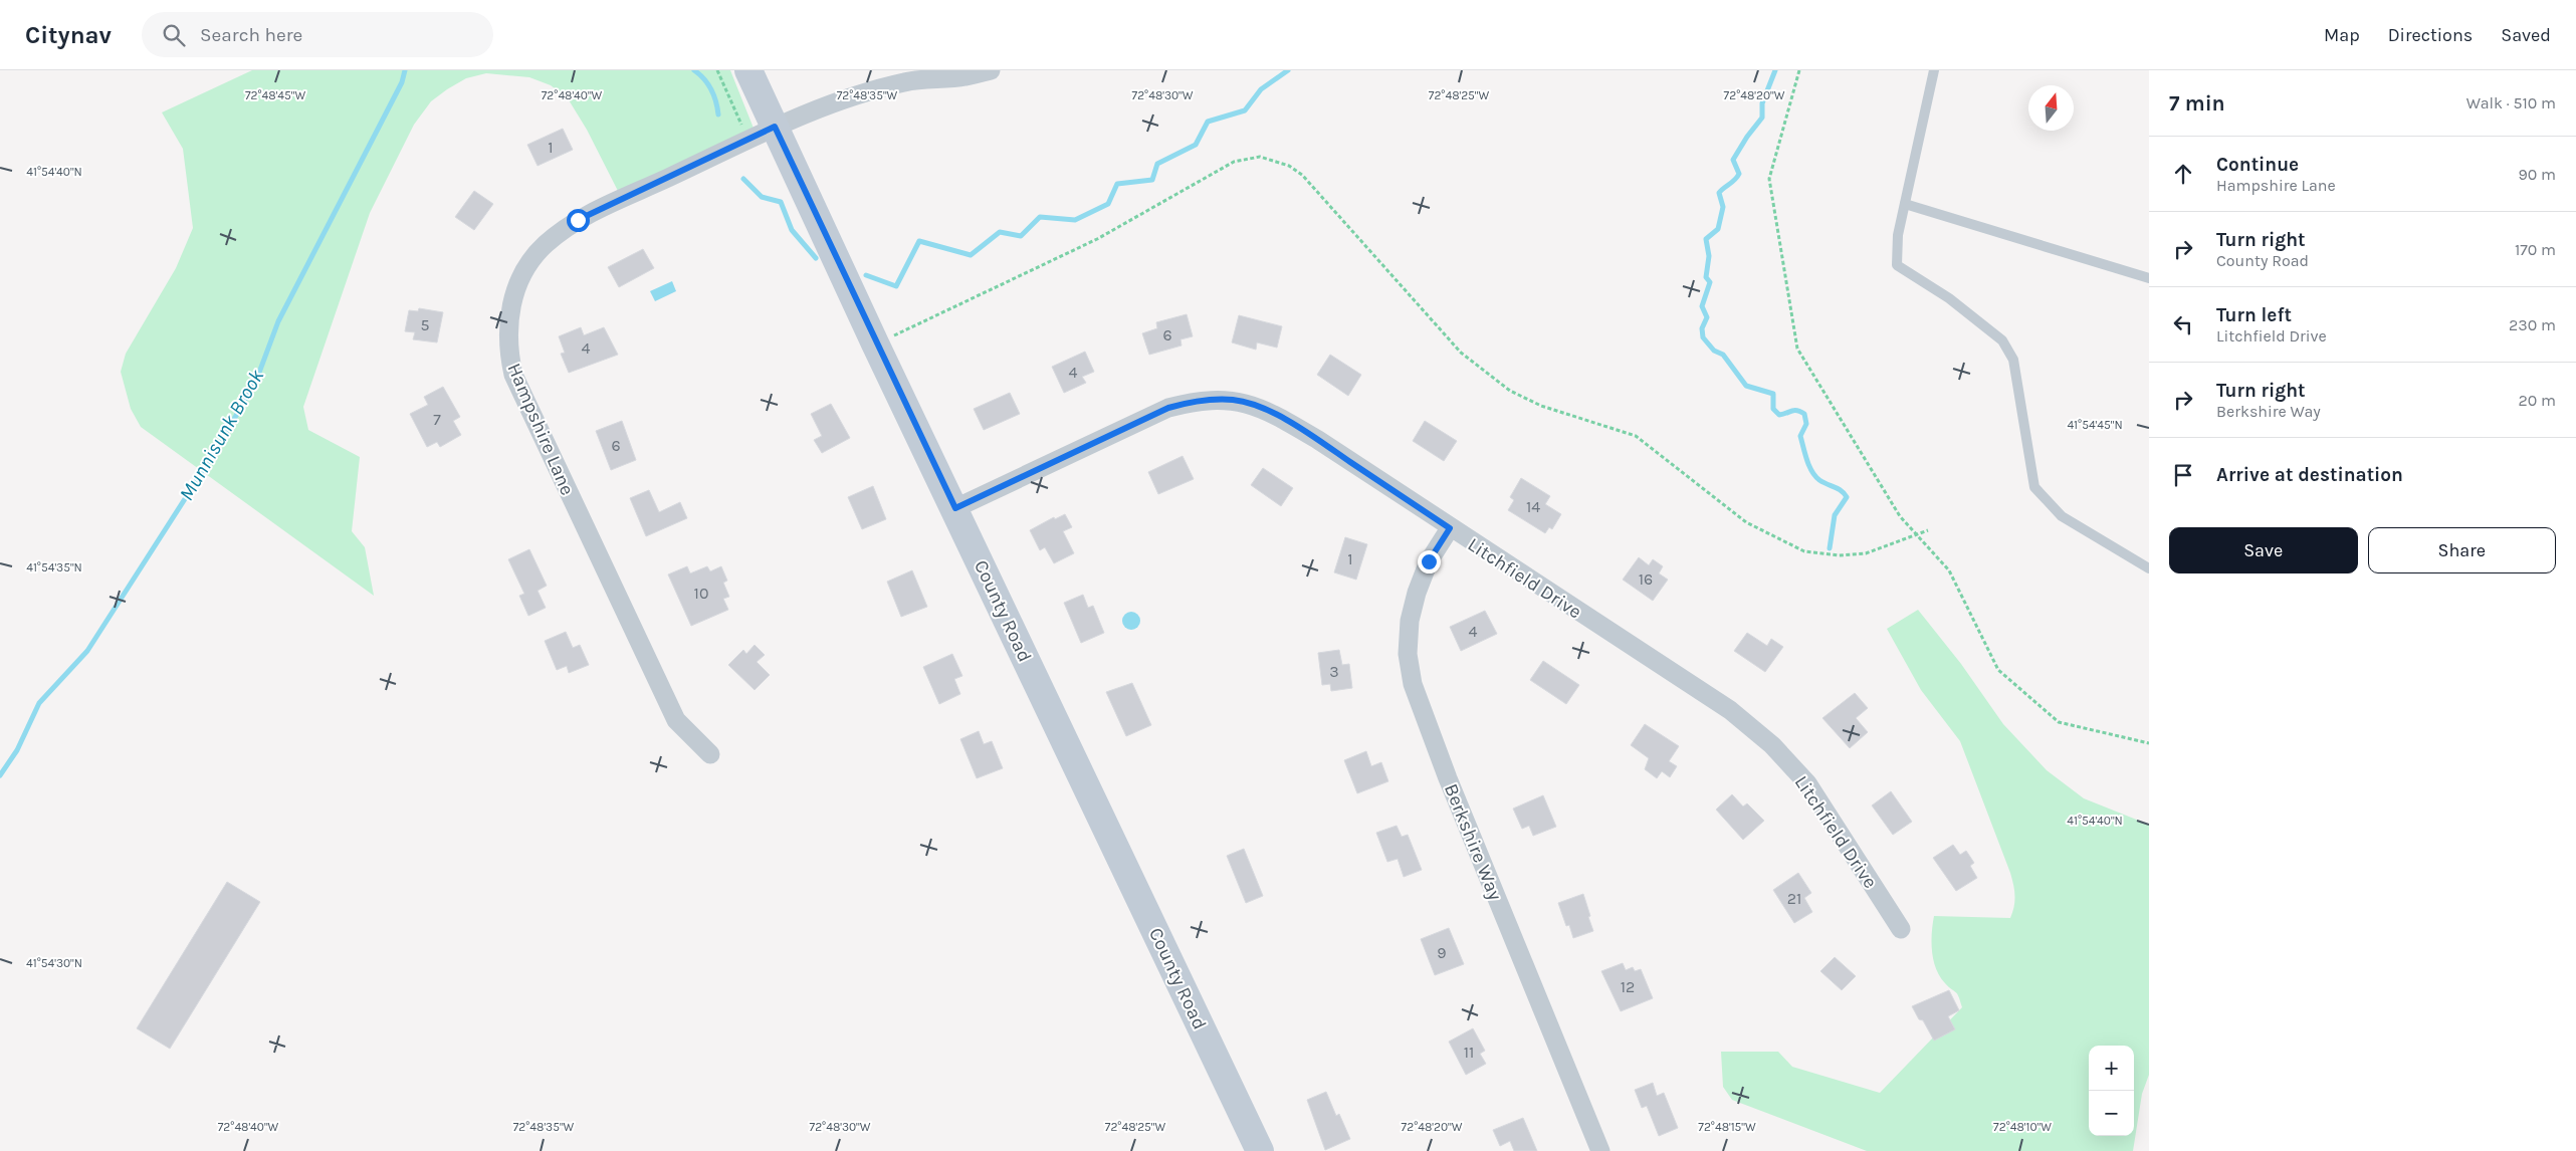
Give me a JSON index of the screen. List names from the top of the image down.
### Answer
{
  "streets": {
    "street": [
      "Hampshire Lane",
      "Litchfield Drive",
      "County Road",
      "Berkshire Way"
    ]
  },
  "crossings": [
    ["Hampshire Lane", "County Road"],
    ["Litchfield Drive", "County Road"],
    ["Litchfield Drive", "Berkshire Way"]
  ],
  "water": ["Munnisunk Brook"],
  "house_numbers": [
    "1",
    "5",
    "6",
    "4",
    "4",
    "7",
    "6",
    "14",
    "1",
    "16",
    "10",
    "4",
    "3",
    "21",
    "9",
    "12",
    "11"
  ],
  "north": "top",
  "page": {
    "header": "Citynav",
    "search": "Search here",
    "nav": ["Map", "Directions", "Saved"],
    "heading": ["7 min", "Walk · 510 m"],
    "list": [
      ["Continue", "Hampshire Lane", "90 m"],
      ["Turn right", "County Road", "170 m"],
      ["Turn left", "Litchfield Drive", "230 m"],
      ["Turn right", "Berkshire Way", "20 m"],
      "Arrive at destination"
    ],
    "buttons": ["Save", "Share"],
    "map_buttons": ["+", "−"]
  },
  "coordinates": [
    "72°48'45\"W",
    "72°48'40\"W",
    "72°48'35\"W",
    "72°48'30\"W",
    "72°48'25\"W",
    "72°48'20\"W",
    "41°54'40\"N",
    "41°54'45\"N",
    "41°54'35\"N",
    "41°54'30\"N",
    "72°48'15\"W",
    "72°48'10\"W"
  ]
}
